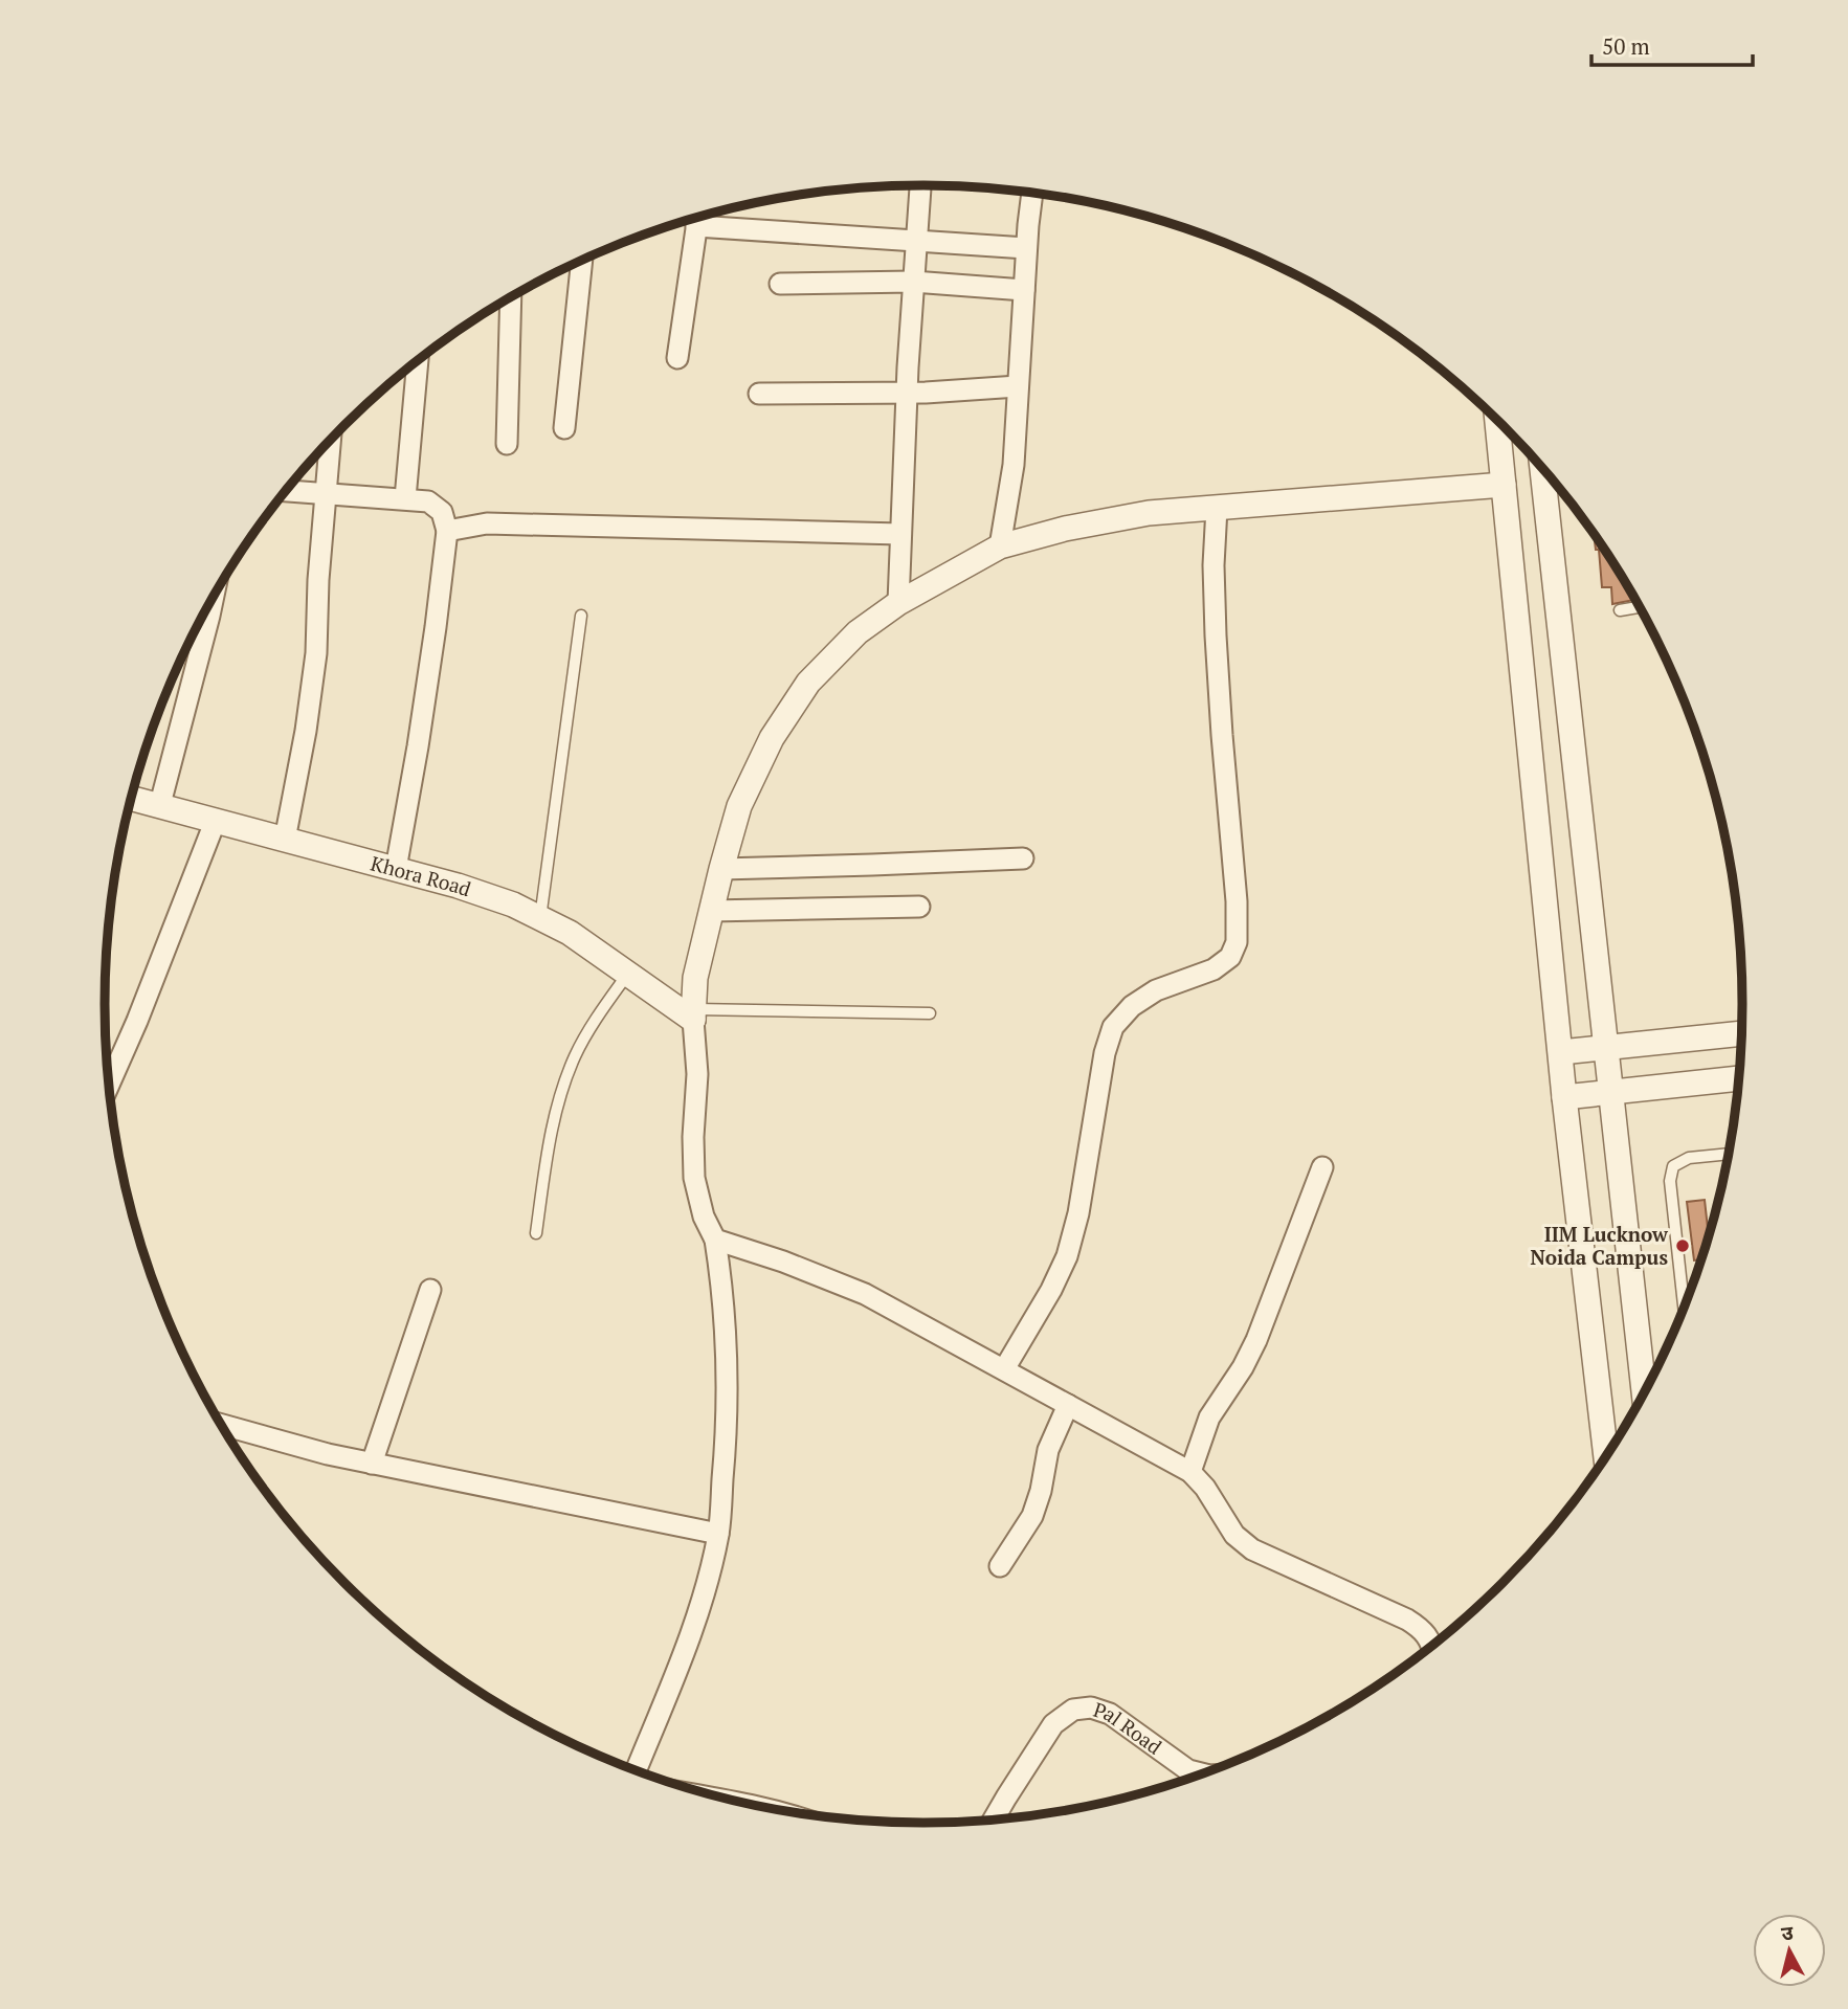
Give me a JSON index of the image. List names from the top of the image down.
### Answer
{
  "streets": {
    "street": ["Khora Road", "Pal Road"]
  },
  "places": ["IIM Lucknow Noida Campus"],
  "scale_bar": "50 m",
  "north": "top"
}
